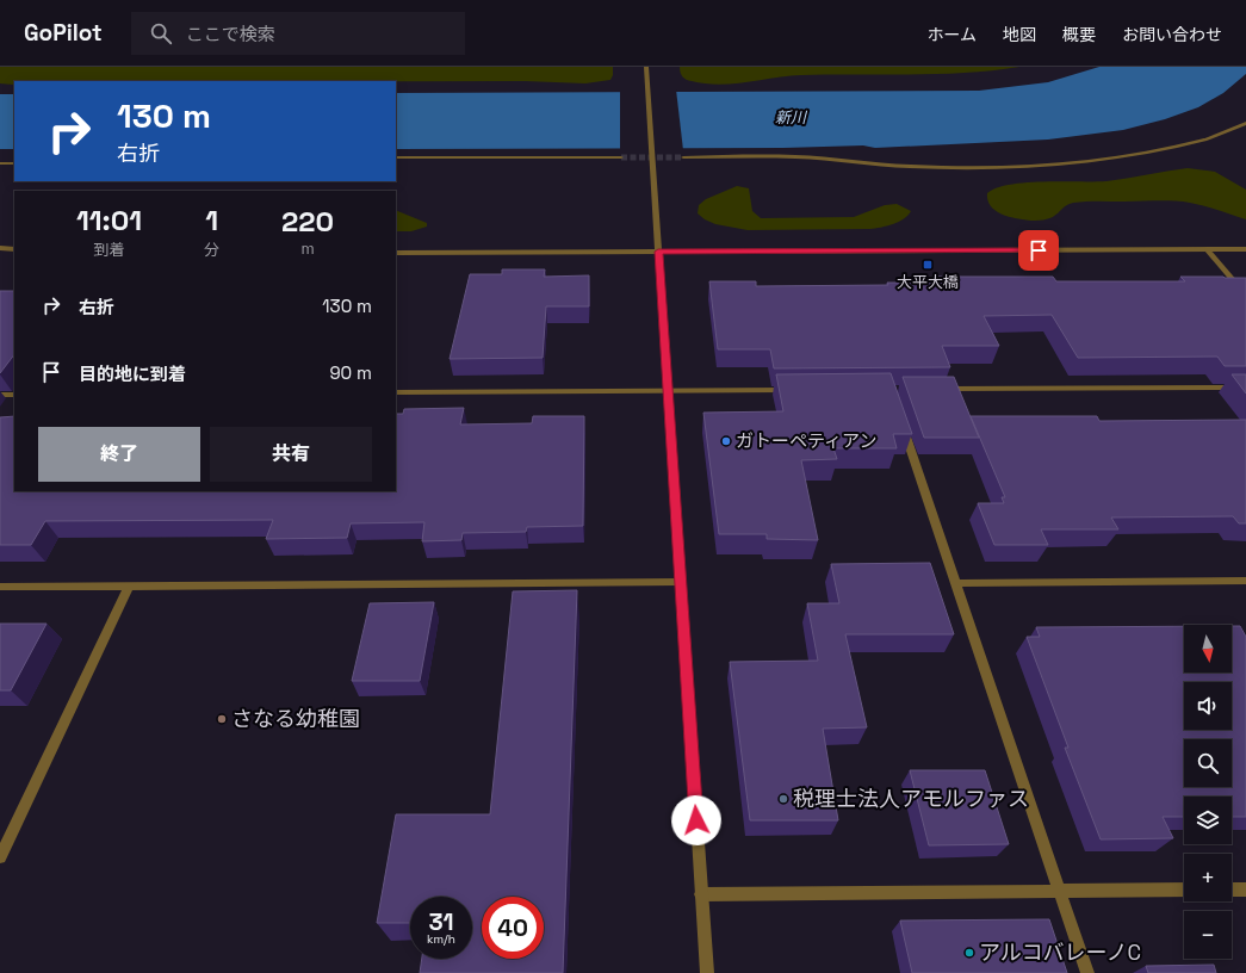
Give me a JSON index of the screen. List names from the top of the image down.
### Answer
{
  "water": ["新川"],
  "places": {
    "transit": ["大平大橋"],
    "other": [
      "ガトーペティアン",
      "さなる幼稚園",
      "税理士法人アモルファス",
      "アルコバレーノC"
    ]
  },
  "north": "bottom",
  "page": {
    "header": "GoPilot",
    "search": "ここで検索",
    "nav": [
      "ホーム",
      "地図",
      "概要",
      "お問い合わせ"
    ],
    "turn": ["130 m", "右折"],
    "eta": [
      "11:01",
      "到着",
      "1",
      "分",
      "220",
      "m"
    ],
    "list": [
      {
        "name": "右折",
        "value": "130 m"
      },
      {
        "name": "目的地に到着",
        "value": "90 m"
      }
    ],
    "buttons": ["終了", "共有"],
    "map_buttons": ["+", "−"],
    "speed": "31 km/h",
    "limit": "40"
  }
}
